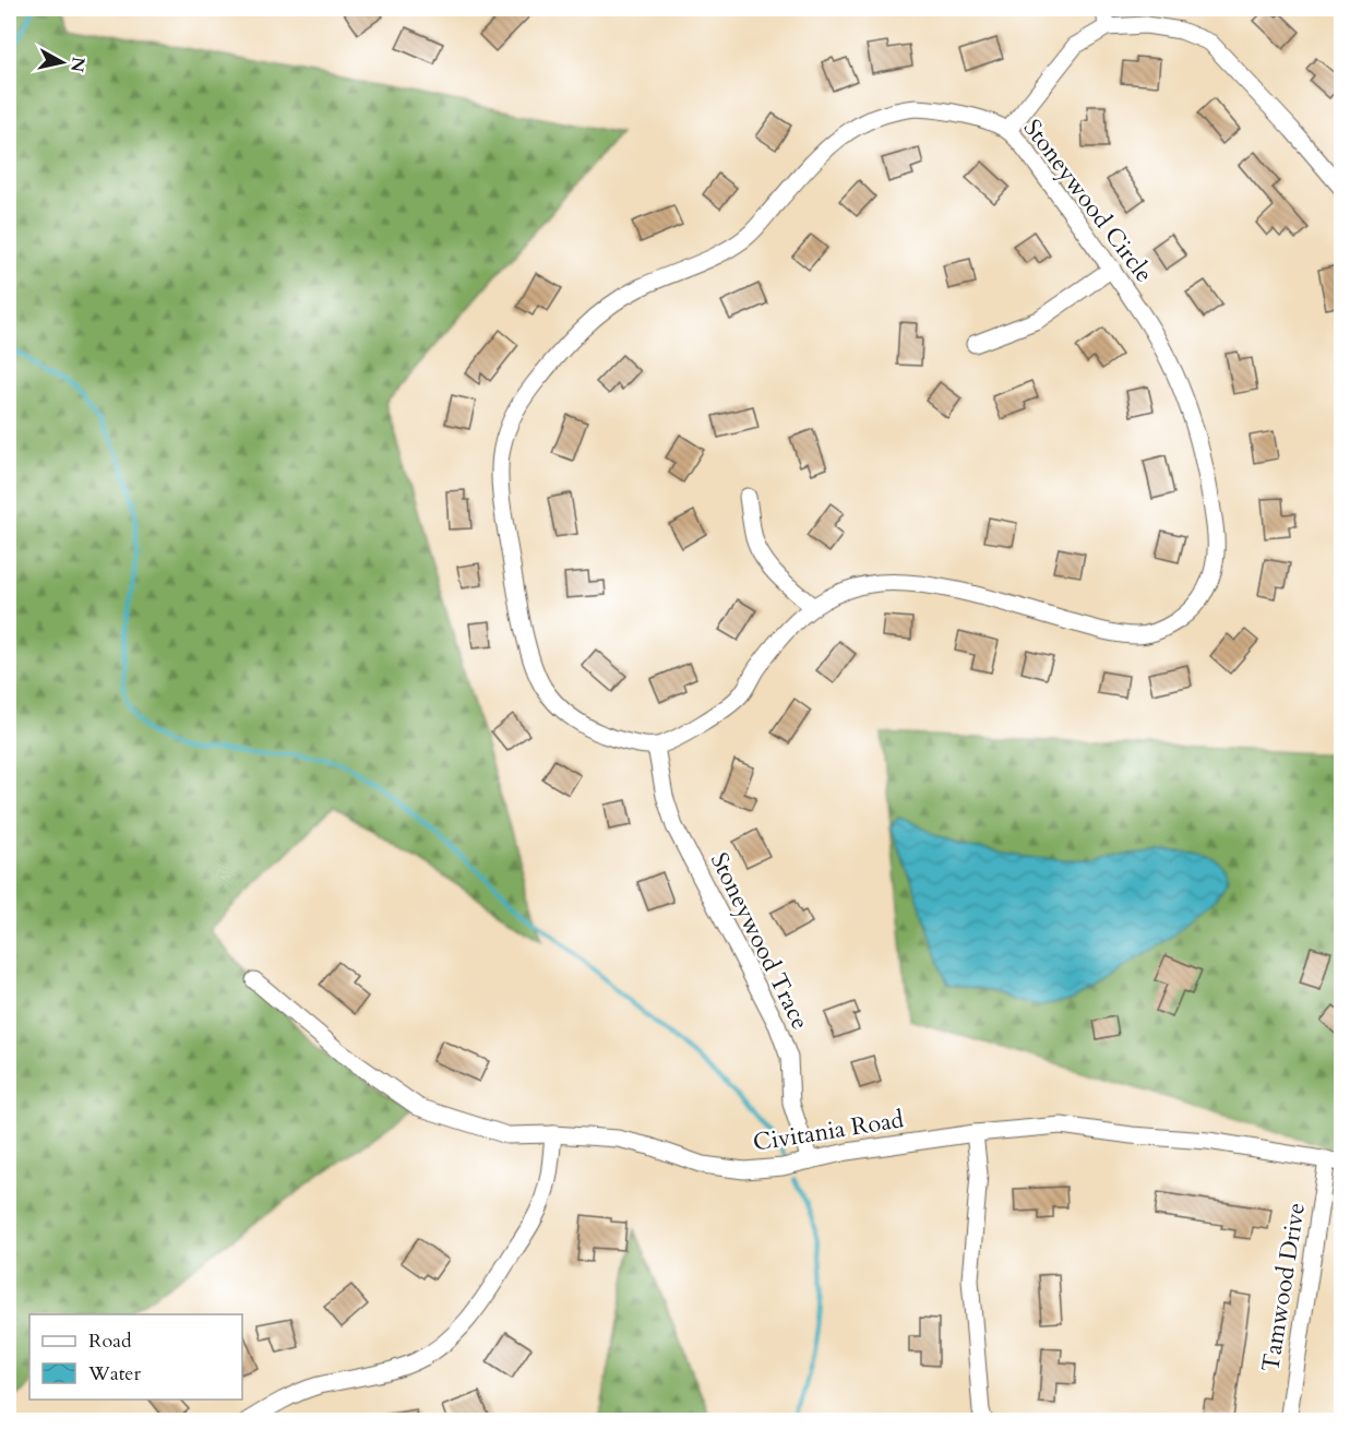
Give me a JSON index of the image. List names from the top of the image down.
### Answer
{
  "streets": {
    "street": [
      "Stoneywood Circle",
      "Stoneywood Trace",
      "Civitania Road",
      "Tamwood Drive"
    ]
  },
  "crossings": [
    ["Stoneywood Circle", "Stoneywood Trace"],
    ["Stoneywood Trace", "Civitania Road"],
    ["Civitania Road", "Tamwood Drive"]
  ],
  "legend": ["Road", "Water"],
  "north": "right"
}
